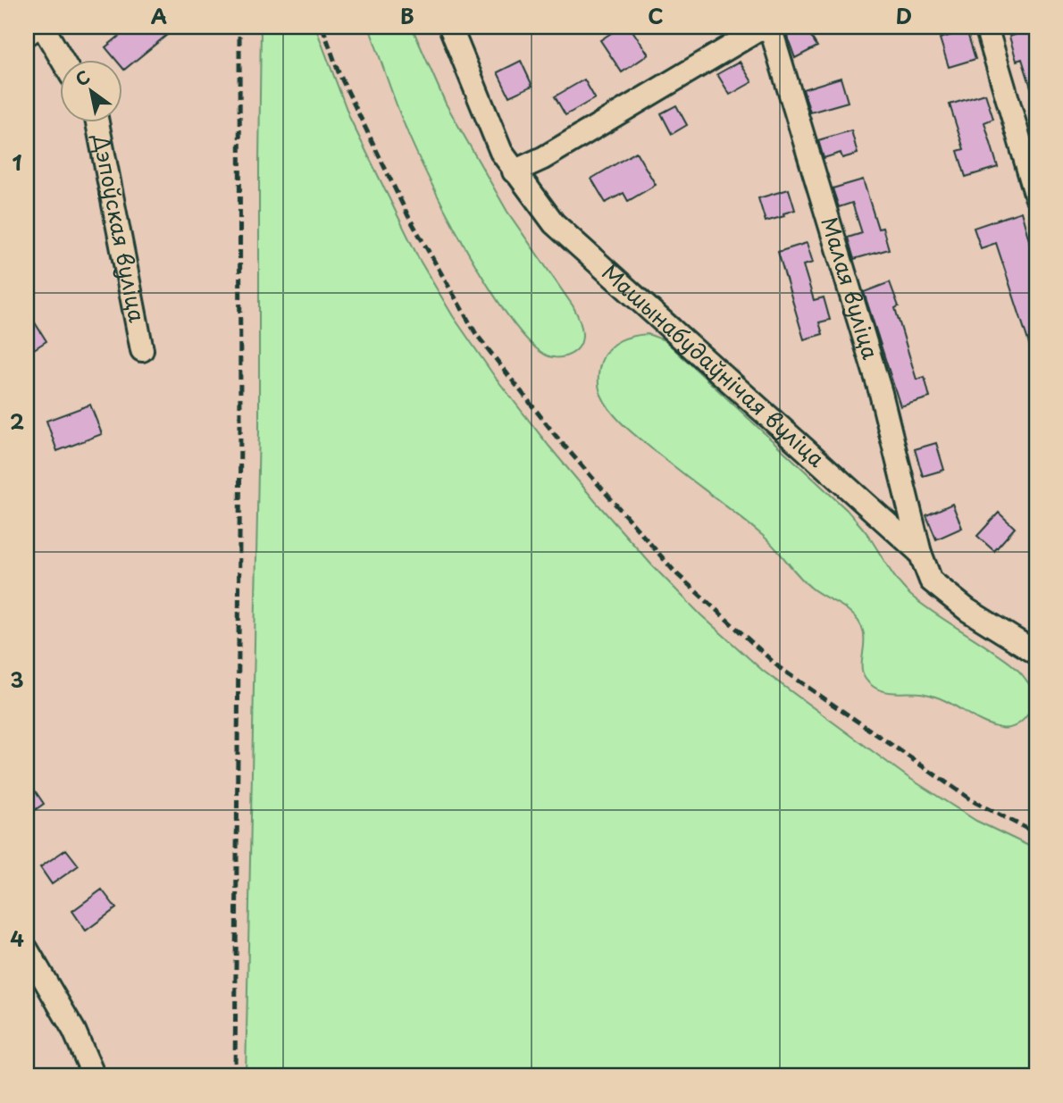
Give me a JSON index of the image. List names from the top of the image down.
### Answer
{
  "streets": {
    "street": ["Дэпоўская вуліца", "Малая вуліца", "Машынабудаўнічая вуліца"]
  },
  "crossings": [
    ["Малая вуліца", "Машынабудаўнічая вуліца"]
  ],
  "north": "top left",
  "grid": {
    "columns": [
      "A",
      "B",
      "C",
      "D"
    ],
    "rows": [
      "1",
      "2",
      "3",
      "4"
    ]
  }
}
